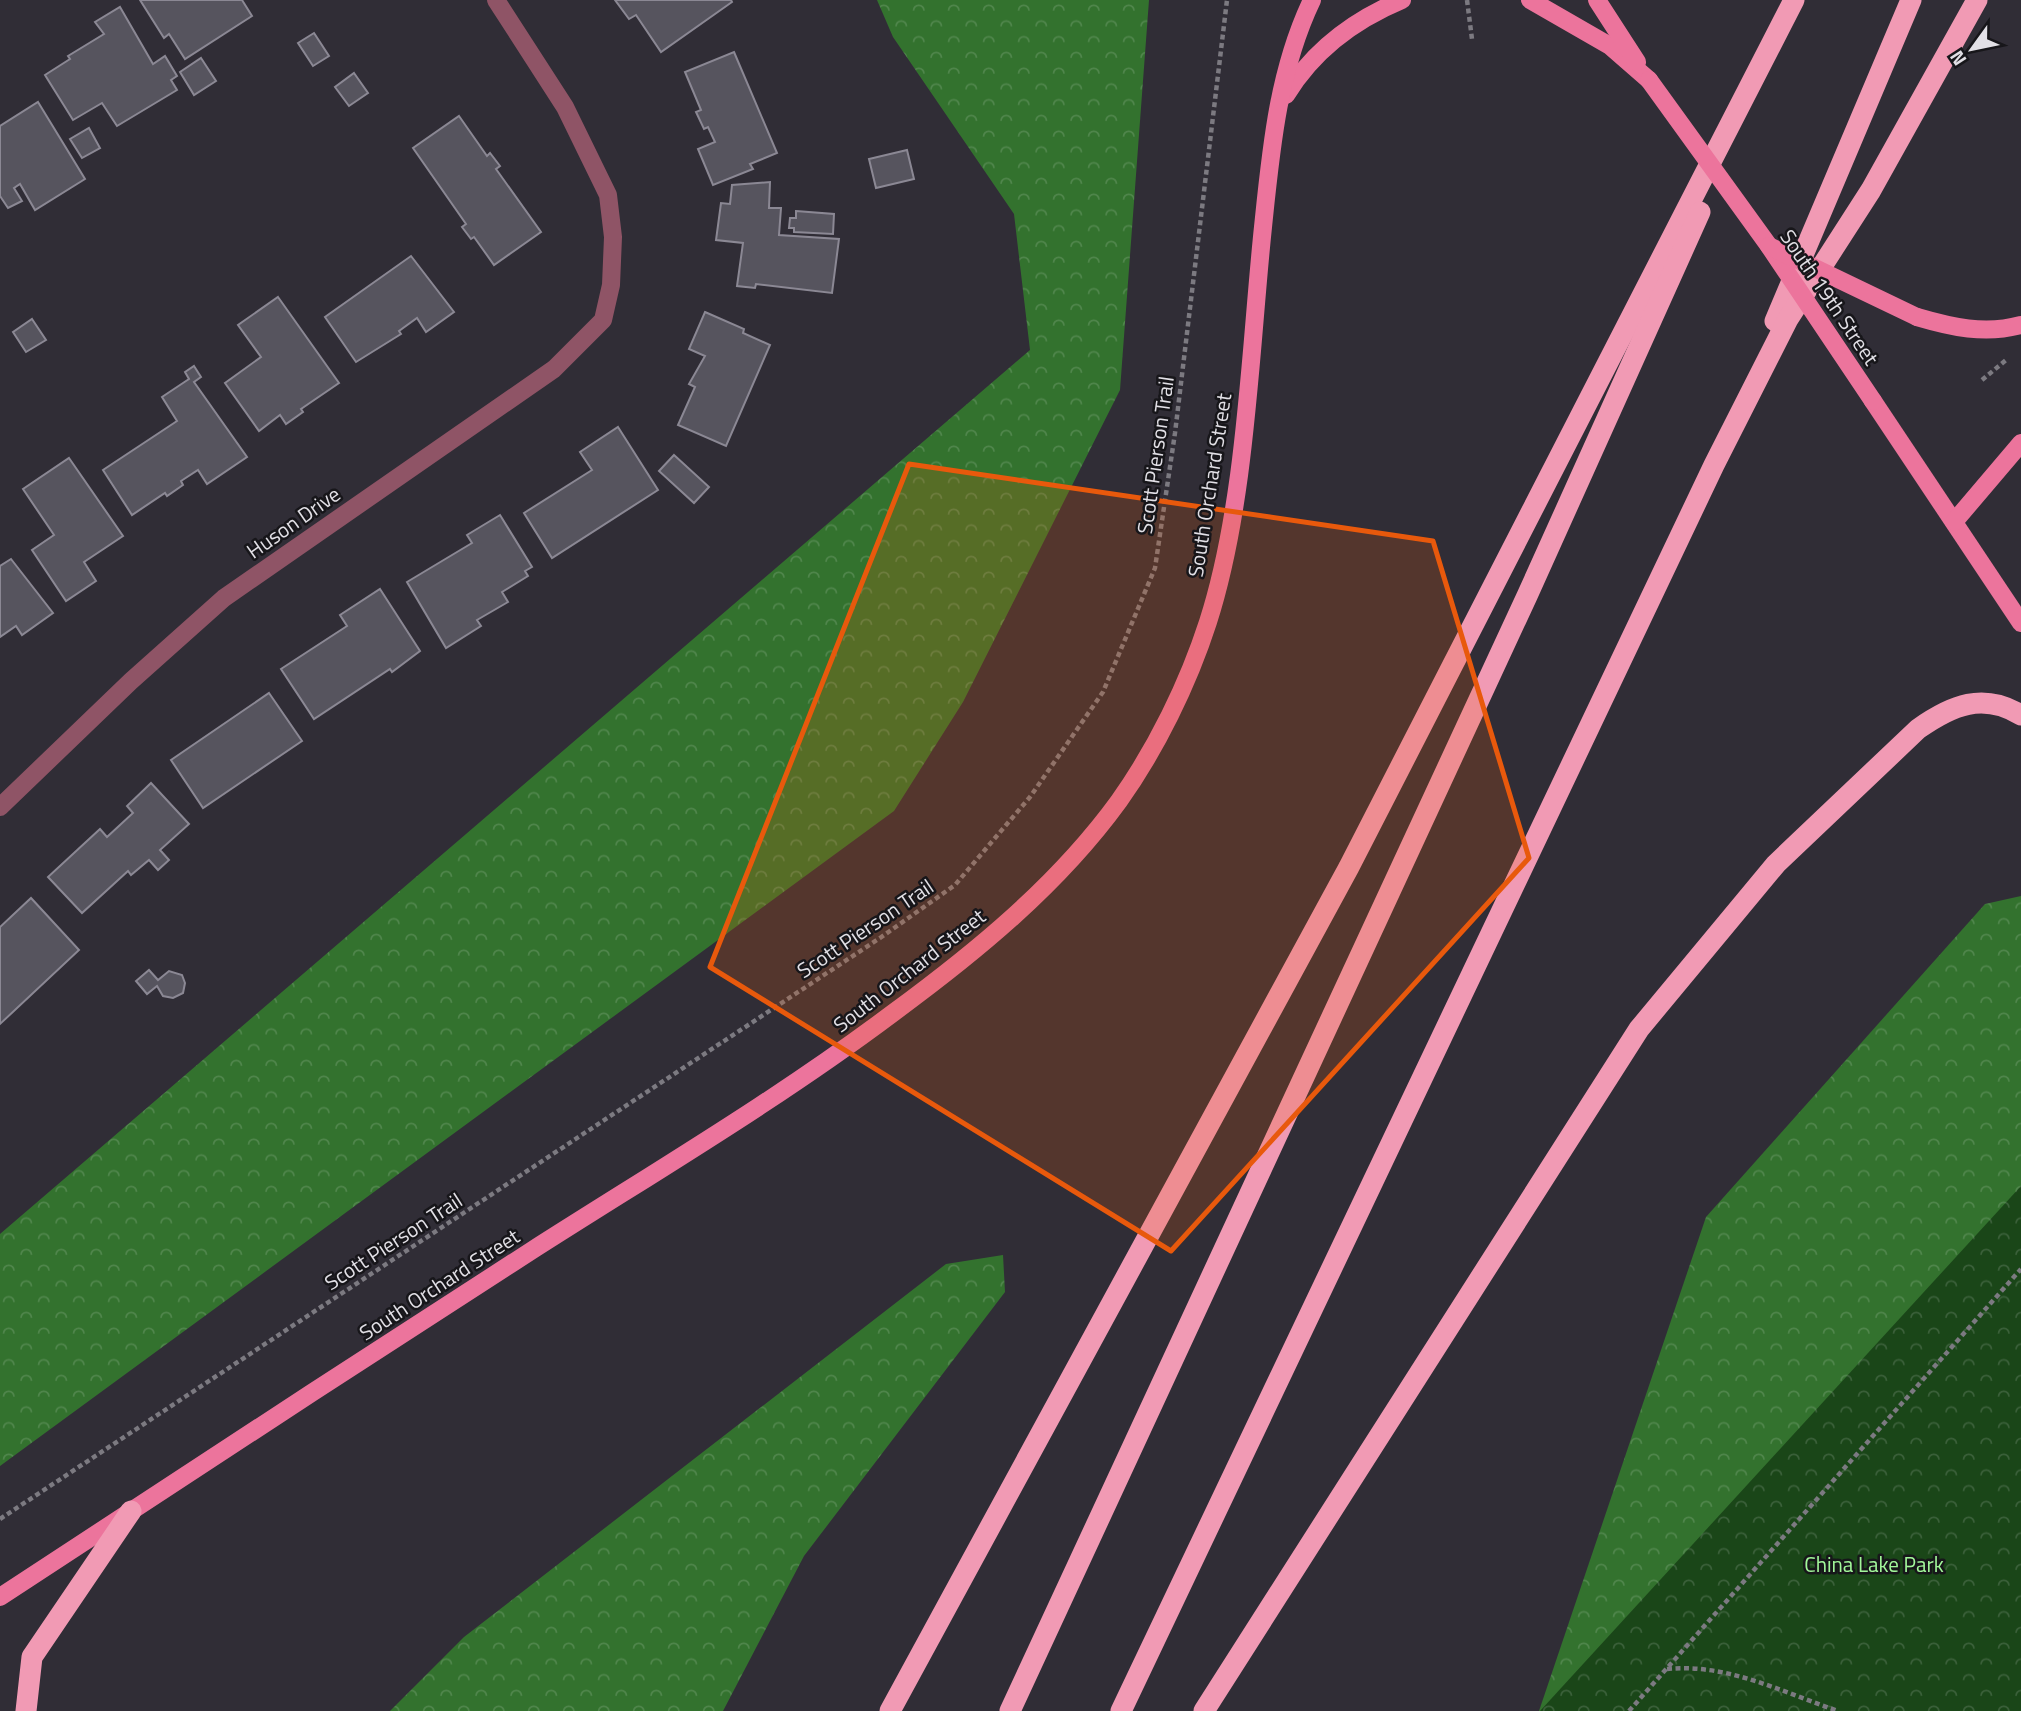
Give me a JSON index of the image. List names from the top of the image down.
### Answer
{
  "streets": {
    "main road": ["South 19th Street", "South Orchard Street"],
    "street": ["Huson Drive"],
    "path": ["Scott Pierson Trail"]
  },
  "parks": ["China Lake Park"],
  "north": "bottom left"
}
